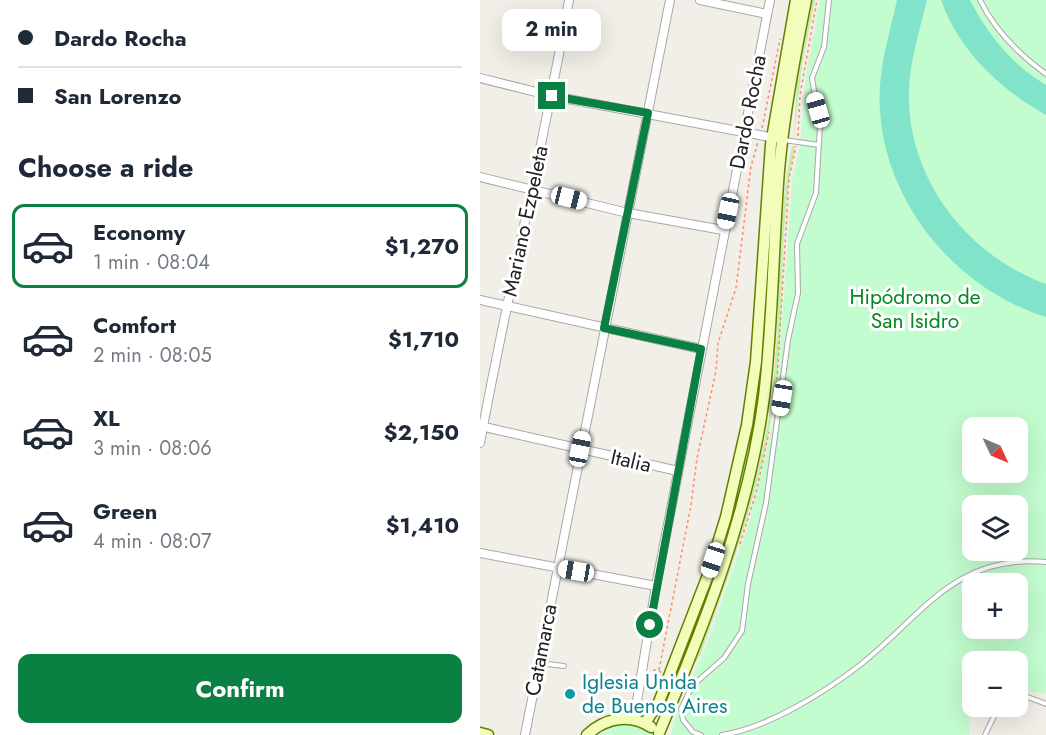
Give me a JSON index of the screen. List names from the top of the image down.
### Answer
{
  "streets": {
    "street": [
      "Dardo Rocha",
      "Mariano Ezpeleta",
      "Italia",
      "Catamarca"
    ]
  },
  "crossings": [
    ["Dardo Rocha", "Italia"],
    ["Mariano Ezpeleta", "Italia"],
    ["Italia", "Catamarca"]
  ],
  "parks": ["Hipódromo de San Isidro"],
  "places": ["Iglesia Unida de Buenos Aires"],
  "north": "bottom right",
  "page": {
    "banner": ["Dardo Rocha", "San Lorenzo"],
    "bubble": "2 min",
    "heading": "Choose a ride",
    "list": [
      {
        "name": "Economy",
        "note": "1 min · 08:04",
        "value": "$1,270"
      },
      {
        "name": "Comfort",
        "note": "2 min · 08:05",
        "value": "$1,710"
      },
      {
        "name": "XL",
        "note": "3 min · 08:06",
        "value": "$2,150"
      },
      {
        "name": "Green",
        "note": "4 min · 08:07",
        "value": "$1,410"
      }
    ],
    "map_buttons": ["+", "−"],
    "buttons": "Confirm"
  }
}
